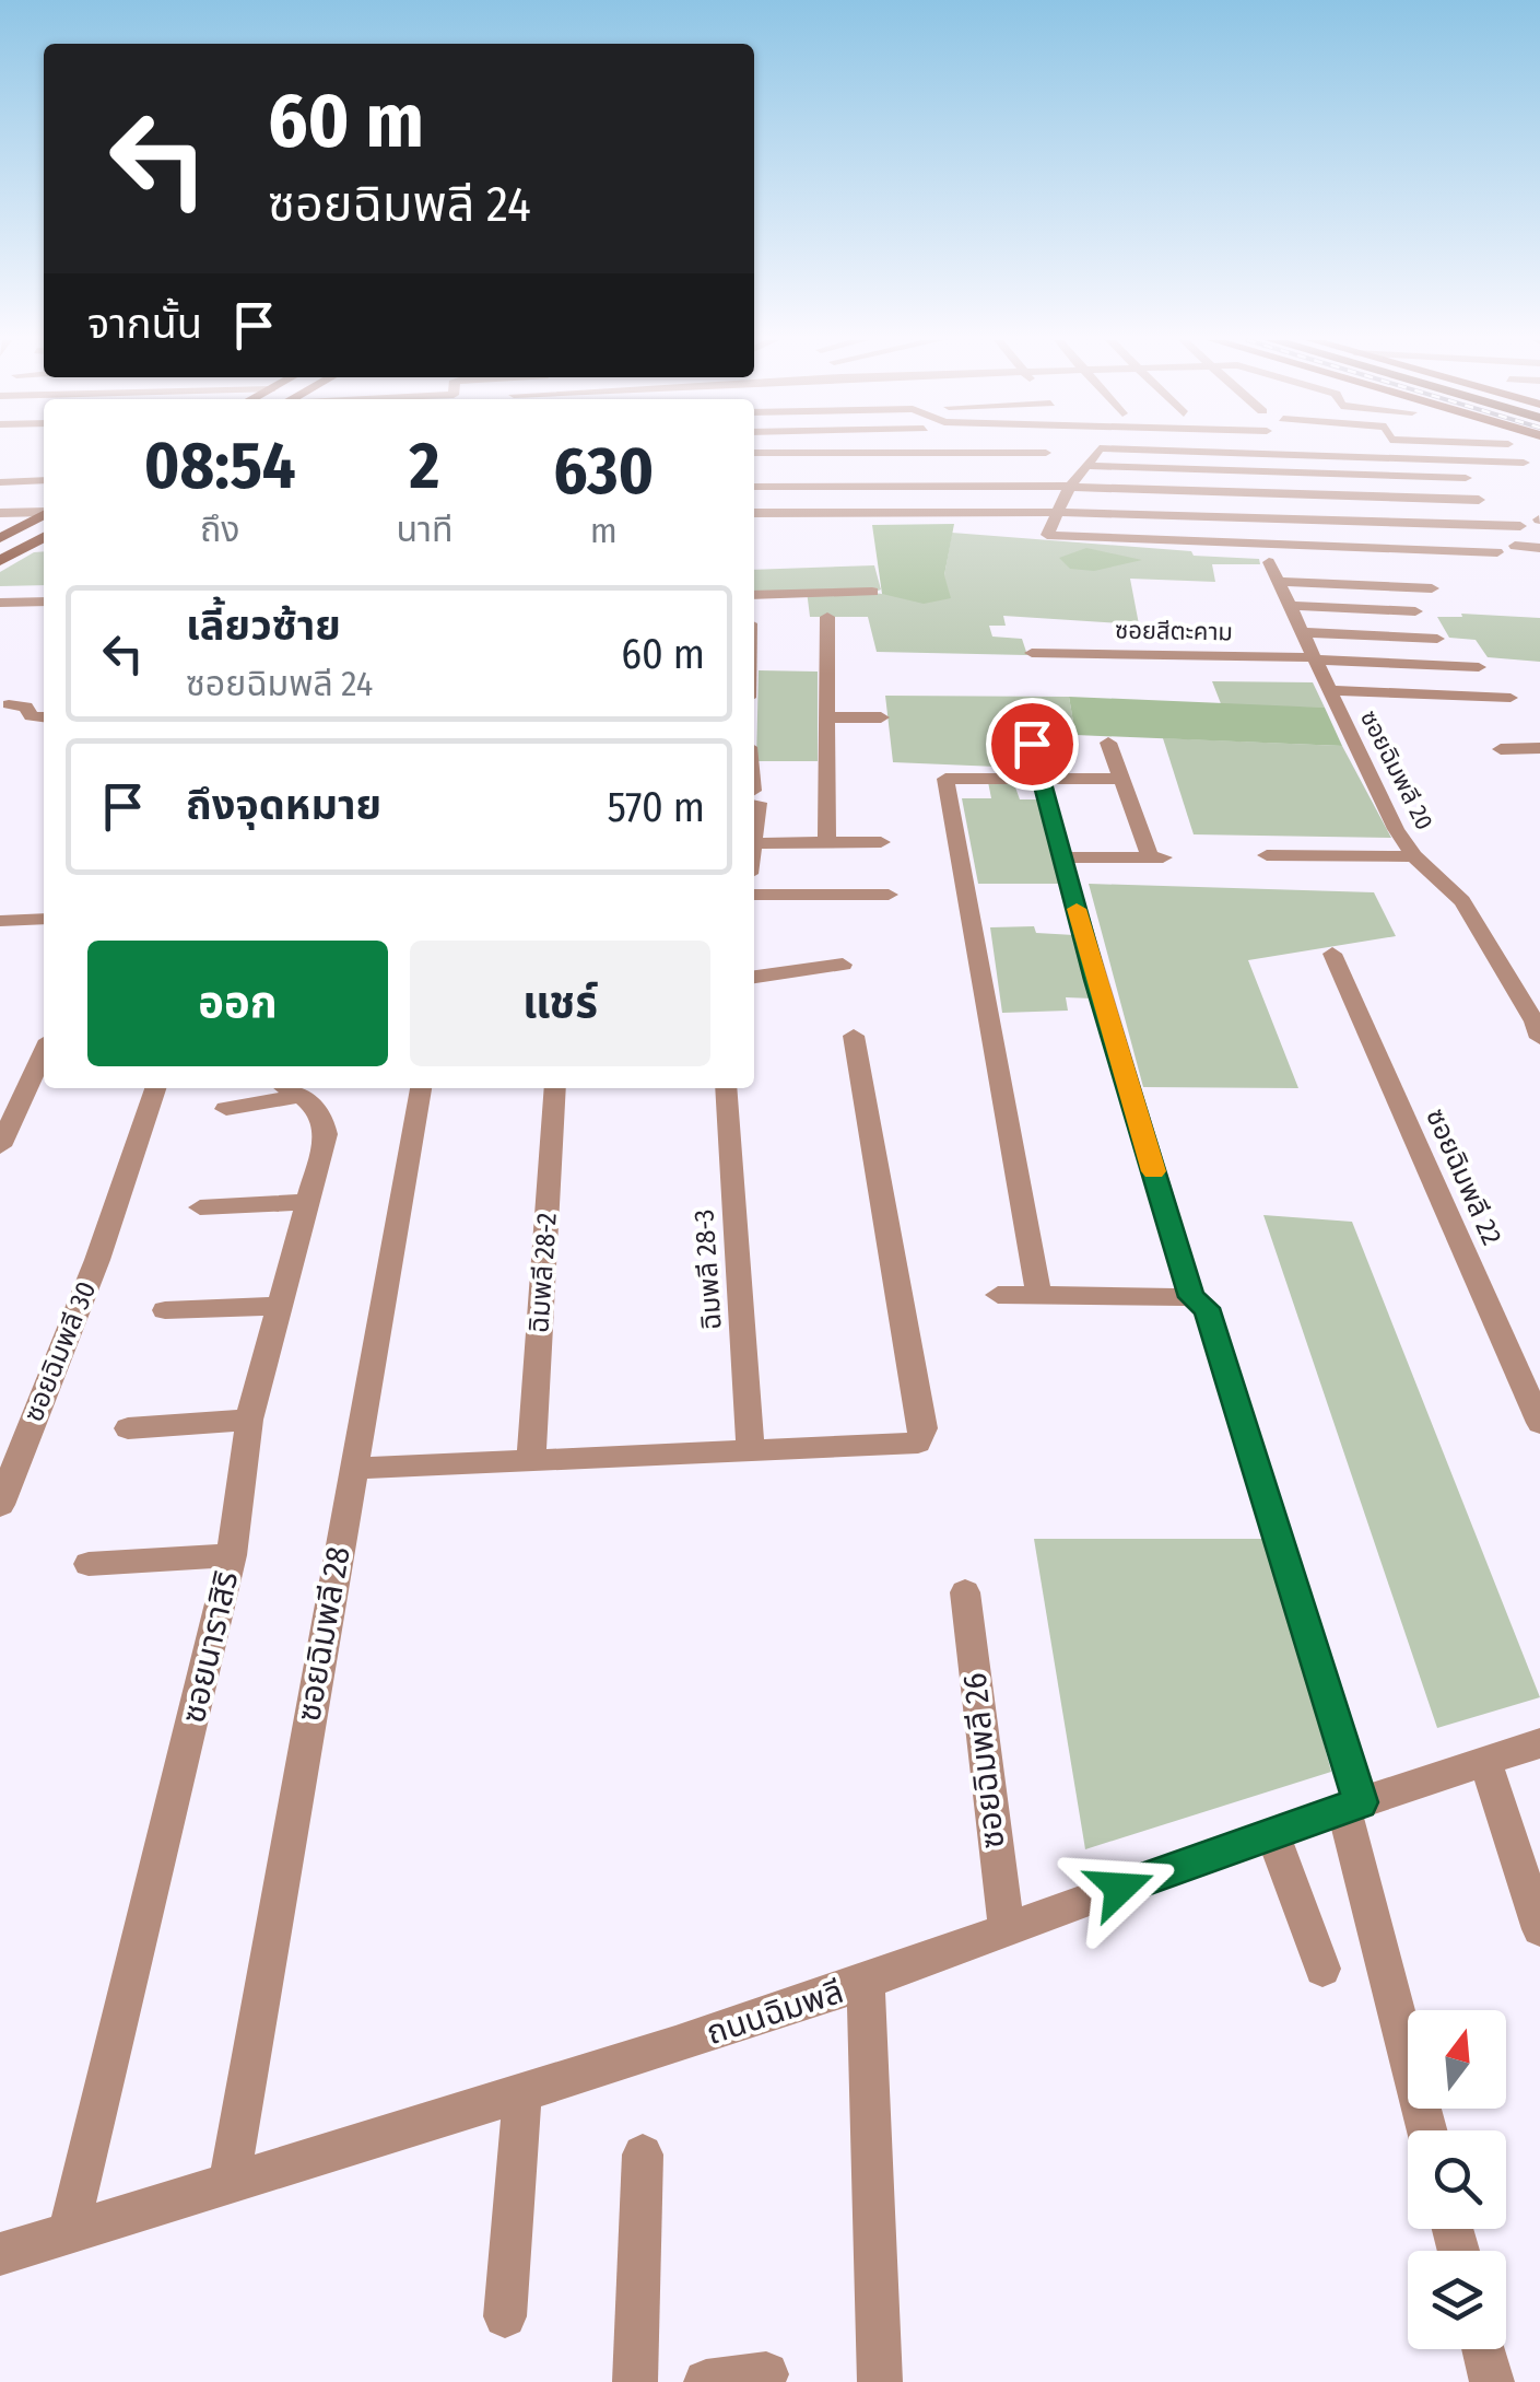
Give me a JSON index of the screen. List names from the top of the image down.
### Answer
{
  "streets": {
    "street": [
      "ซอยสีตะคาม",
      "ซอยฉิมพลี 20",
      "ซอยฉิมพลี 22",
      "ฉิมพลี 28-3",
      "ฉิมพลี 28-2",
      "ซอยฉิมพลี 30",
      "ซอยฉิมพลี 28",
      "ซอยนาราสิริ",
      "ซอยฉิมพลี 26",
      "ถนนฉิมพลี"
    ]
  },
  "crossings": [
    ["ซอยสีตะคาม", "ซอยฉิมพลี 20"],
    ["ซอยฉิมพลี 28", "ถนนฉิมพลี"],
    ["ซอยนาราสิริ", "ถนนฉิมพลี"],
    ["ซอยฉิมพลี 26", "ถนนฉิมพลี"]
  ],
  "north": "top",
  "page": {
    "turn": ["60 m", "ซอยฉิมพลี 24"],
    "then": "จากนั้น",
    "eta": [
      "08:54",
      "ถึง",
      "2",
      "นาที",
      "630",
      "m"
    ],
    "list": [
      {
        "name": "เลี้ยวซ้าย",
        "note": "ซอยฉิมพลี 24",
        "value": "60 m"
      },
      {
        "name": "ถึงจุดหมาย",
        "value": "570 m"
      }
    ],
    "buttons": ["ออก", "แชร์"]
  }
}
